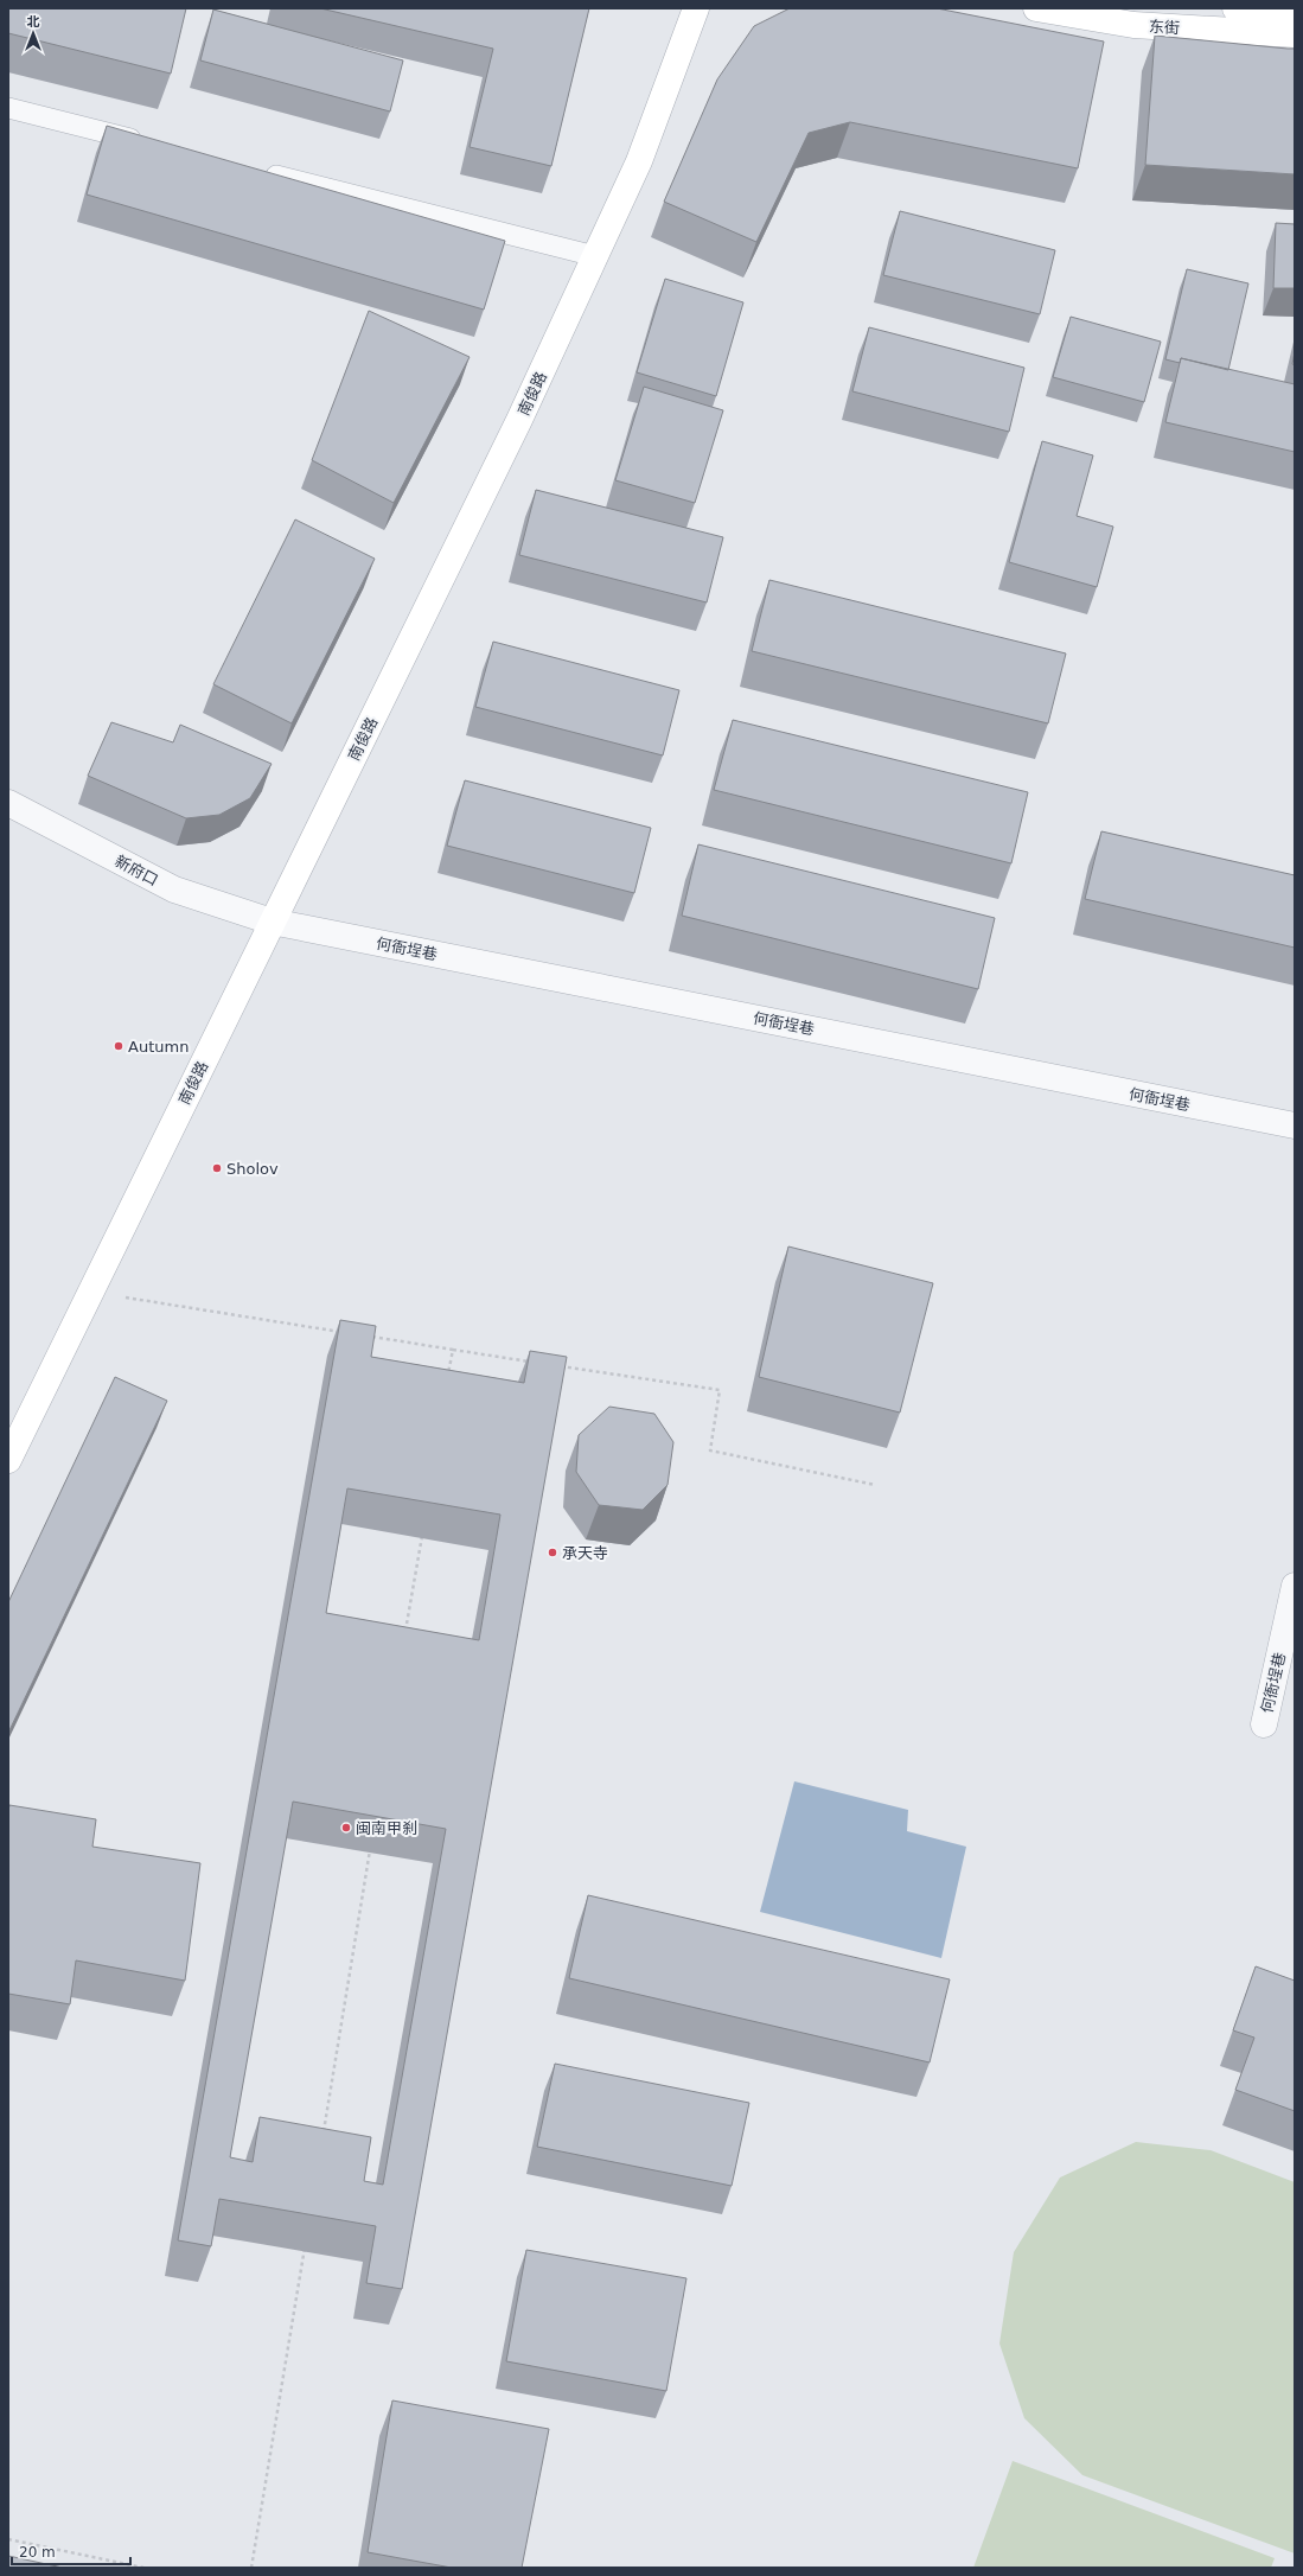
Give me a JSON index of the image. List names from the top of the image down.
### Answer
{
  "streets": {
    "main road": ["东街", "南俊路"],
    "street": ["新府口", "何衙埕巷"]
  },
  "crossings": [
    ["南俊路", "新府口"],
    ["南俊路", "何衙埕巷"],
    ["新府口", "何衙埕巷"]
  ],
  "places": [
    "Autumn",
    "Sholov",
    "承天寺",
    "闽南甲刹"
  ],
  "scale_bar": "20 m",
  "north": "top"
}
